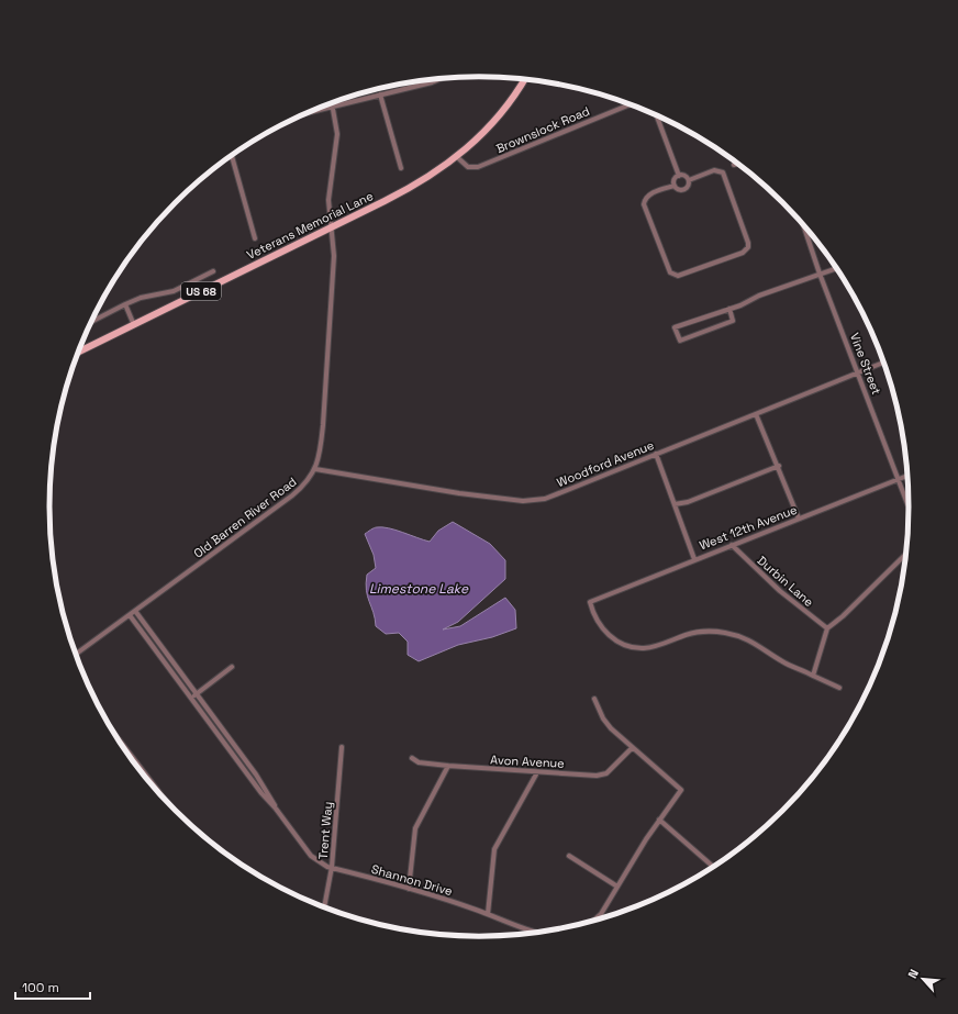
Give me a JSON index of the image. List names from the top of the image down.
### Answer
{
  "streets": {
    "main road": ["Veterans Memorial Lane", "US 68"],
    "street": [
      "Brownslock Road",
      "Vine Street",
      "Woodford Avenue",
      "Old Barren River Road",
      "West 12th Avenue",
      "Durbin Lane",
      "Avon Avenue",
      "Trent Way",
      "Shannon Drive"
    ]
  },
  "crossings": [
    ["Brownslock Road", "Veterans Memorial Lane"],
    ["Veterans Memorial Lane", "Old Barren River Road"],
    ["Vine Street", "Woodford Avenue"],
    ["Vine Street", "West 12th Avenue"],
    ["Woodford Avenue", "Old Barren River Road"],
    ["Old Barren River Road", "Shannon Drive"],
    ["West 12th Avenue", "Durbin Lane"],
    ["Trent Way", "Shannon Drive"]
  ],
  "water": ["Limestone Lake"],
  "scale_bar": "100 m",
  "north": "top left"
}
